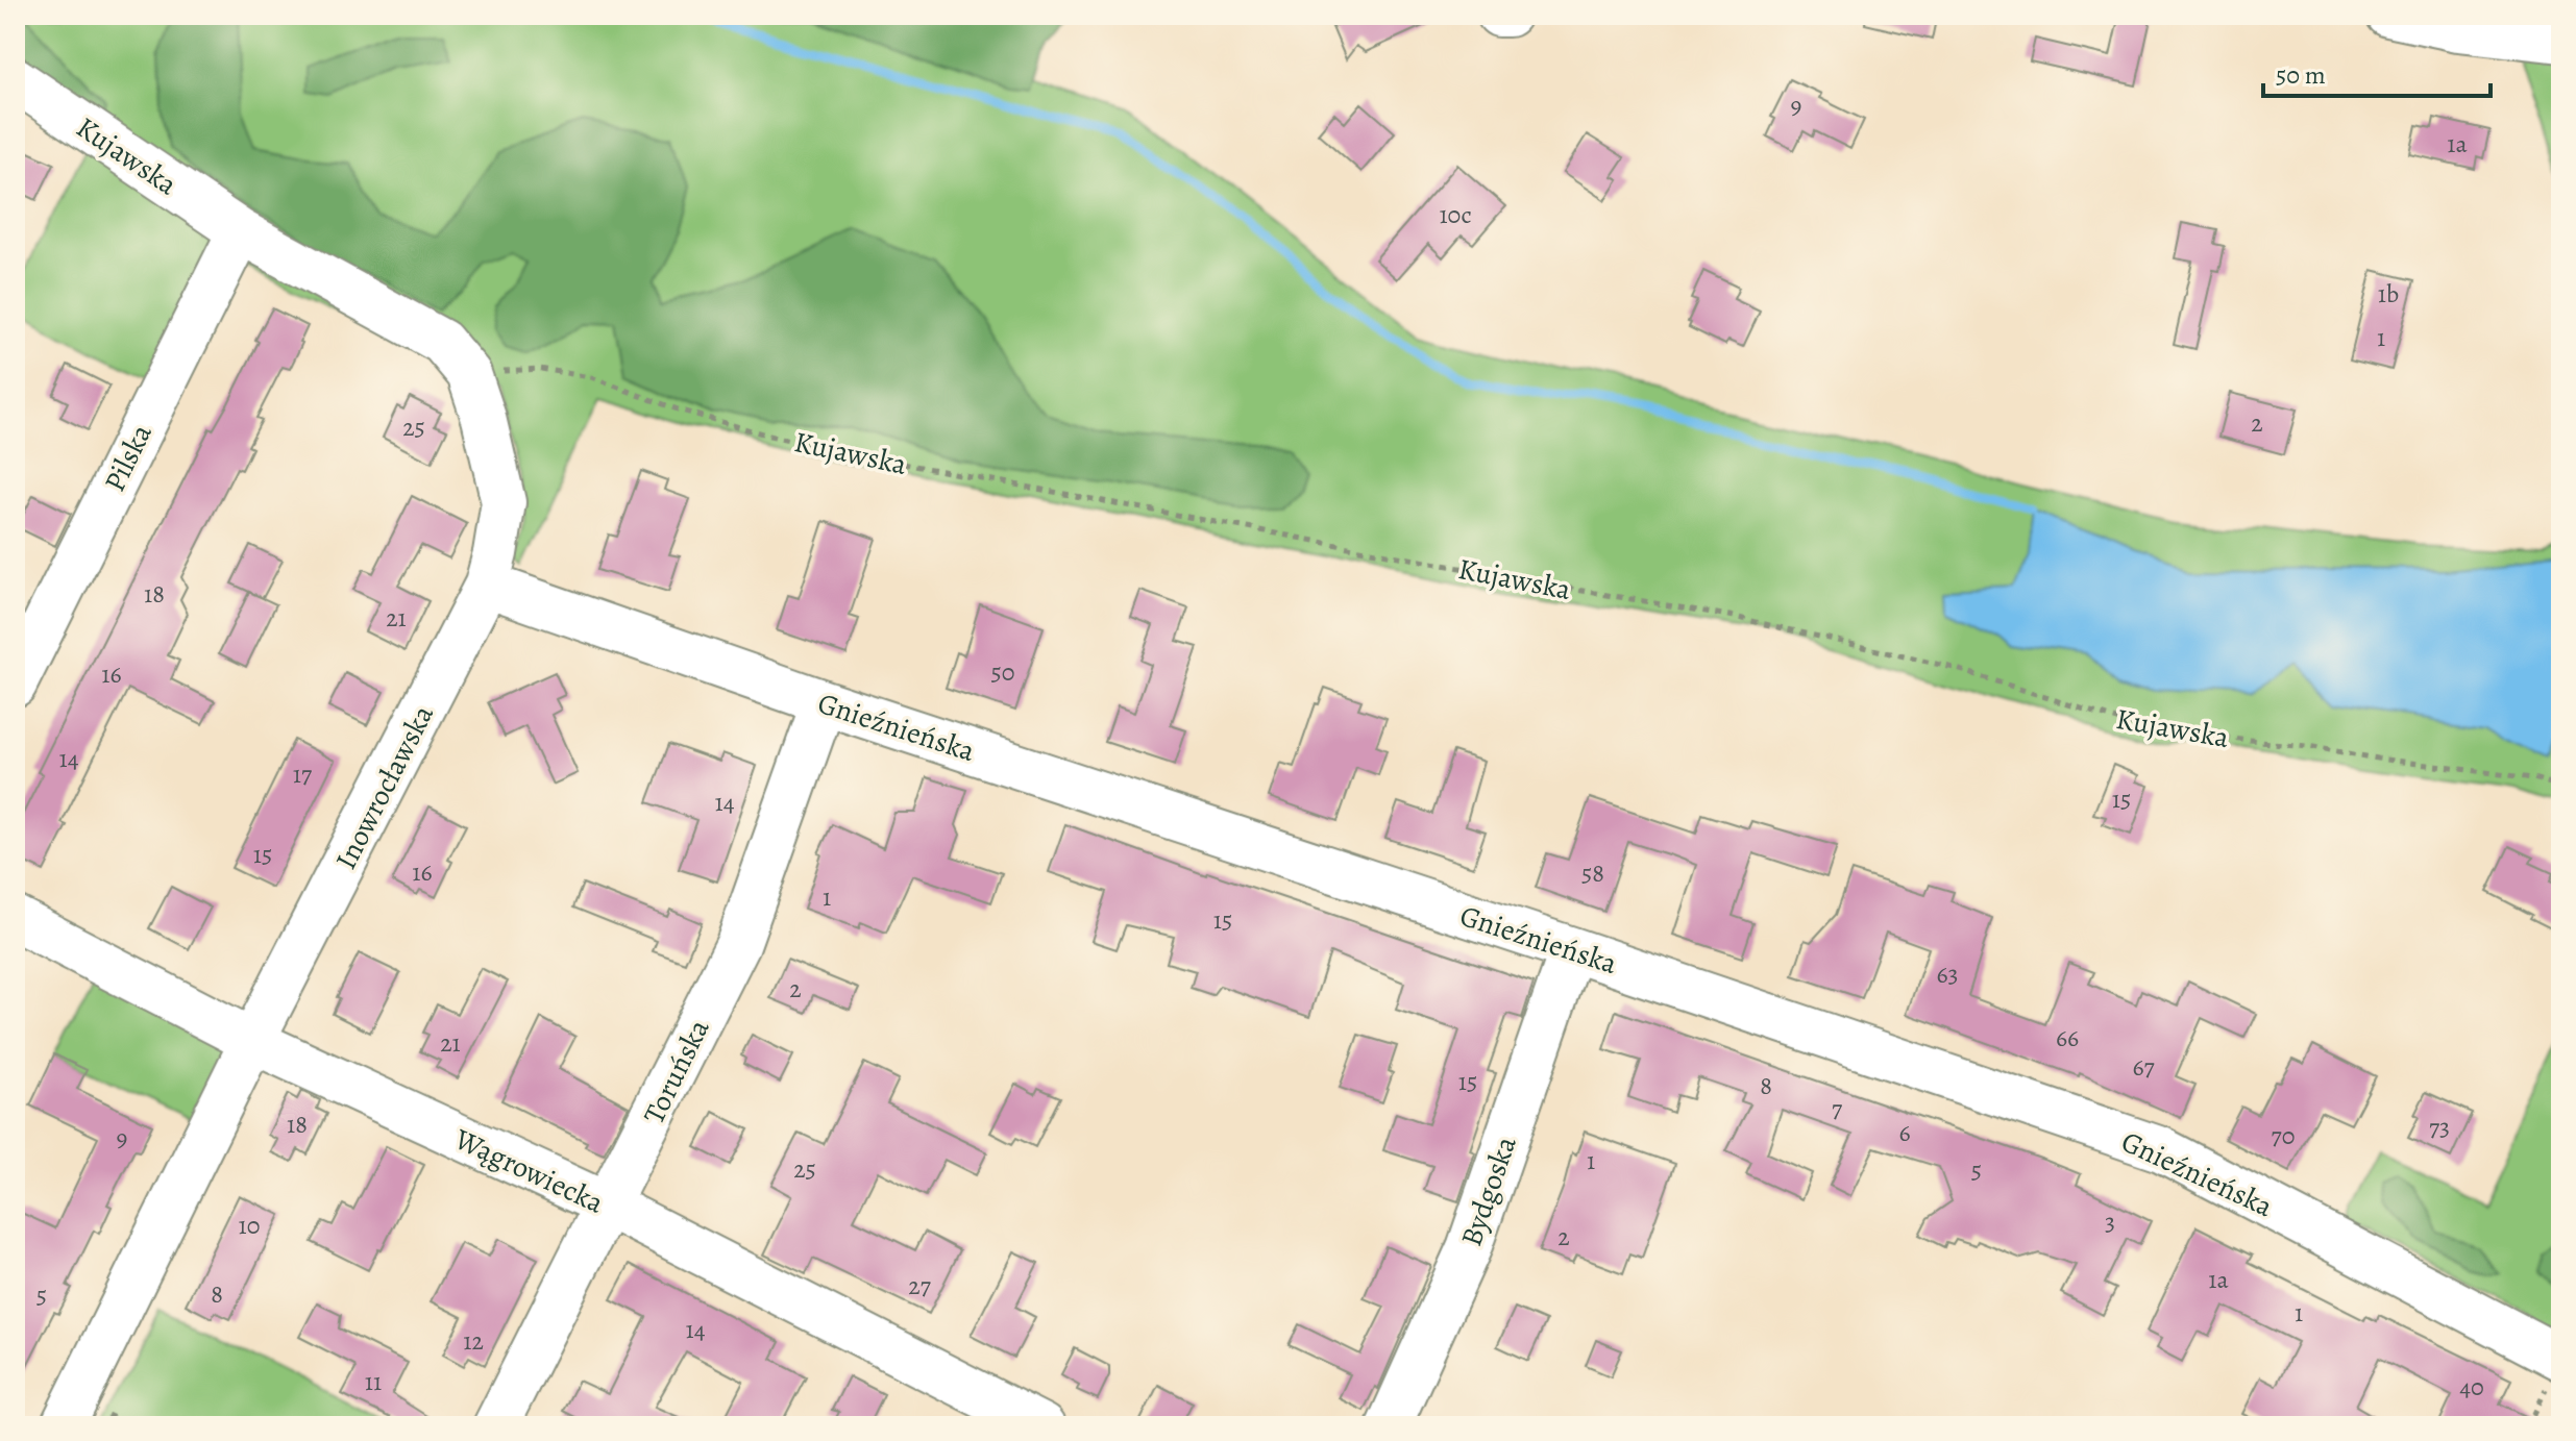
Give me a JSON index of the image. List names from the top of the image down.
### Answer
{
  "streets": {
    "street": [
      "Kujawska",
      "Pilska",
      "Gnieźnieńska",
      "Inowrocławska",
      "Toruńska",
      "Wągrowiecka",
      "Bydgoska"
    ]
  },
  "crossings": [
    ["Kujawska", "Pilska"],
    ["Kujawska", "Inowrocławska"],
    ["Pilska", "Inowrocławska"],
    ["Gnieźnieńska", "Inowrocławska"],
    ["Gnieźnieńska", "Toruńska"],
    ["Gnieźnieńska", "Bydgoska"],
    ["Inowrocławska", "Wągrowiecka"],
    ["Toruńska", "Wągrowiecka"]
  ],
  "house_numbers": [
    "9",
    "1a",
    "10c",
    "1b",
    "1",
    "2",
    "25",
    "18",
    "21",
    "50",
    "16",
    "14",
    "17",
    "15",
    "14",
    "15",
    "16",
    "58",
    "1",
    "15",
    "63",
    "2",
    "66",
    "21",
    "67",
    "15",
    "8",
    "7",
    "18",
    "73",
    "6",
    "70",
    "9",
    "1",
    "25",
    "5",
    "3",
    "10",
    "2",
    "1a",
    "27",
    "8",
    "5",
    "1",
    "14",
    "12",
    "11",
    "40"
  ],
  "scale_bar": "50 m"
}
